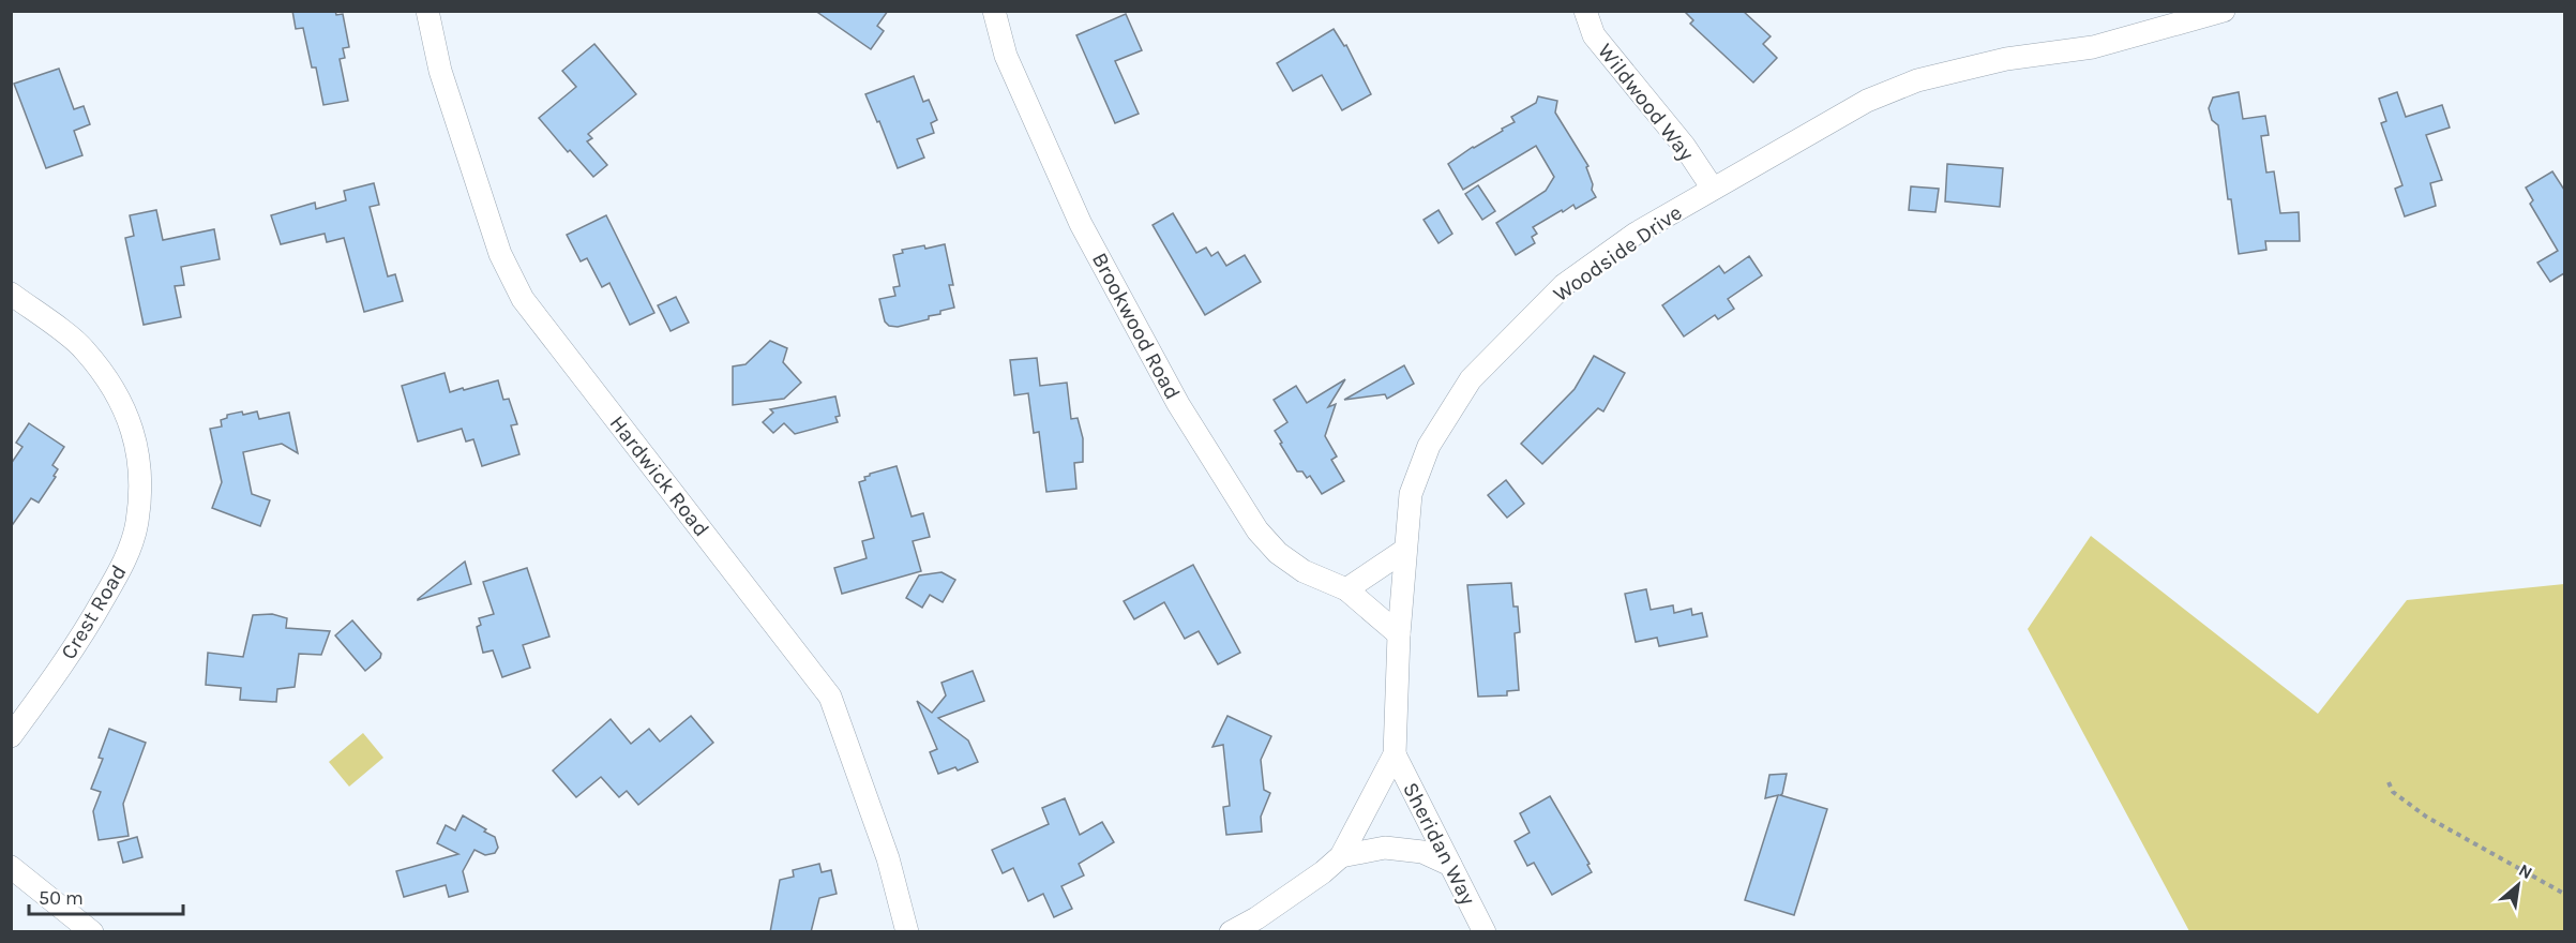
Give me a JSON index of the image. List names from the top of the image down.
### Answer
{
  "streets": {
    "street": [
      "Wildwood Way",
      "Woodside Drive",
      "Brookwood Road",
      "Hardwick Road",
      "Crest Road",
      "Sheridan Way"
    ]
  },
  "crossings": [
    ["Wildwood Way", "Woodside Drive"],
    ["Woodside Drive", "Brookwood Road"],
    ["Woodside Drive", "Sheridan Way"]
  ],
  "scale_bar": "50 m",
  "north": "top right"
}
